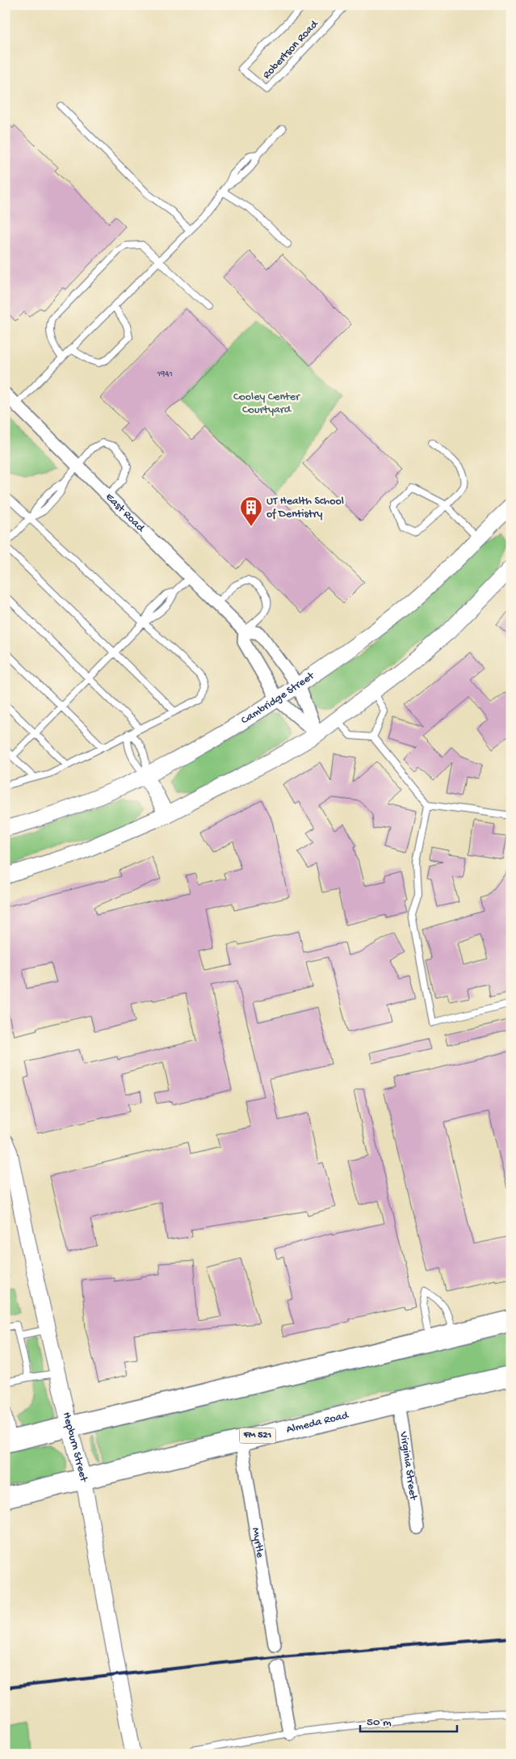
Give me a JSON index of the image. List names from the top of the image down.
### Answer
{
  "streets": {
    "main road": ["Almeda Road", "FM 521"],
    "street": [
      "East Road",
      "Cambridge Street",
      "Hepburn Street",
      "Virginia Street",
      "Myrtle"
    ],
    "lane": ["Robertson Road"]
  },
  "crossings": [
    ["East Road", "Cambridge Street"],
    ["Almeda Road", "Hepburn Street"],
    ["Almeda Road", "Virginia Street"],
    ["Almeda Road", "Myrtle"]
  ],
  "parks": ["Cooley Center Courtyard"],
  "places": {
    "building": ["UT Health School of Dentistry"]
  },
  "house_numbers": ["1941"],
  "scale_bar": "50 m"
}
